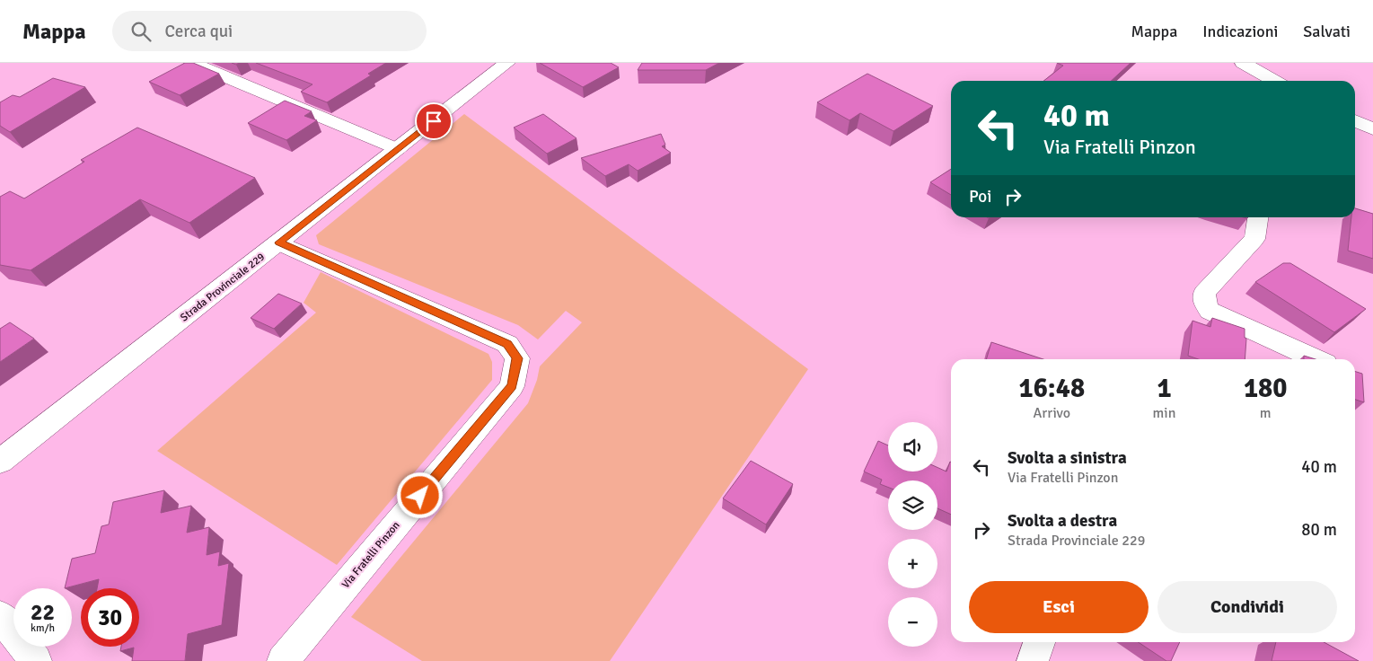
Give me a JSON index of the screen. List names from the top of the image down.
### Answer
{
  "streets": {
    "street": ["Strada Provinciale 229", "Via Fratelli Pinzon"]
  },
  "crossings": [
    ["Strada Provinciale 229", "Via Fratelli Pinzon"]
  ],
  "page": {
    "header": "Mappa",
    "search": "Cerca qui",
    "nav": ["Mappa", "Indicazioni", "Salvati"],
    "turn": ["40 m", "Via Fratelli Pinzon"],
    "then": "Poi",
    "eta": [
      "16:48",
      "Arrivo",
      "1",
      "min",
      "180",
      "m"
    ],
    "map_buttons": ["+", "−"],
    "list": [
      {
        "name": "Svolta a sinistra",
        "note": "Via Fratelli Pinzon",
        "value": "40 m"
      },
      {
        "name": "Svolta a destra",
        "note": "Strada Provinciale 229",
        "value": "80 m"
      }
    ],
    "buttons": ["Esci", "Condividi"],
    "speed": "22 km/h",
    "limit": "30"
  }
}
